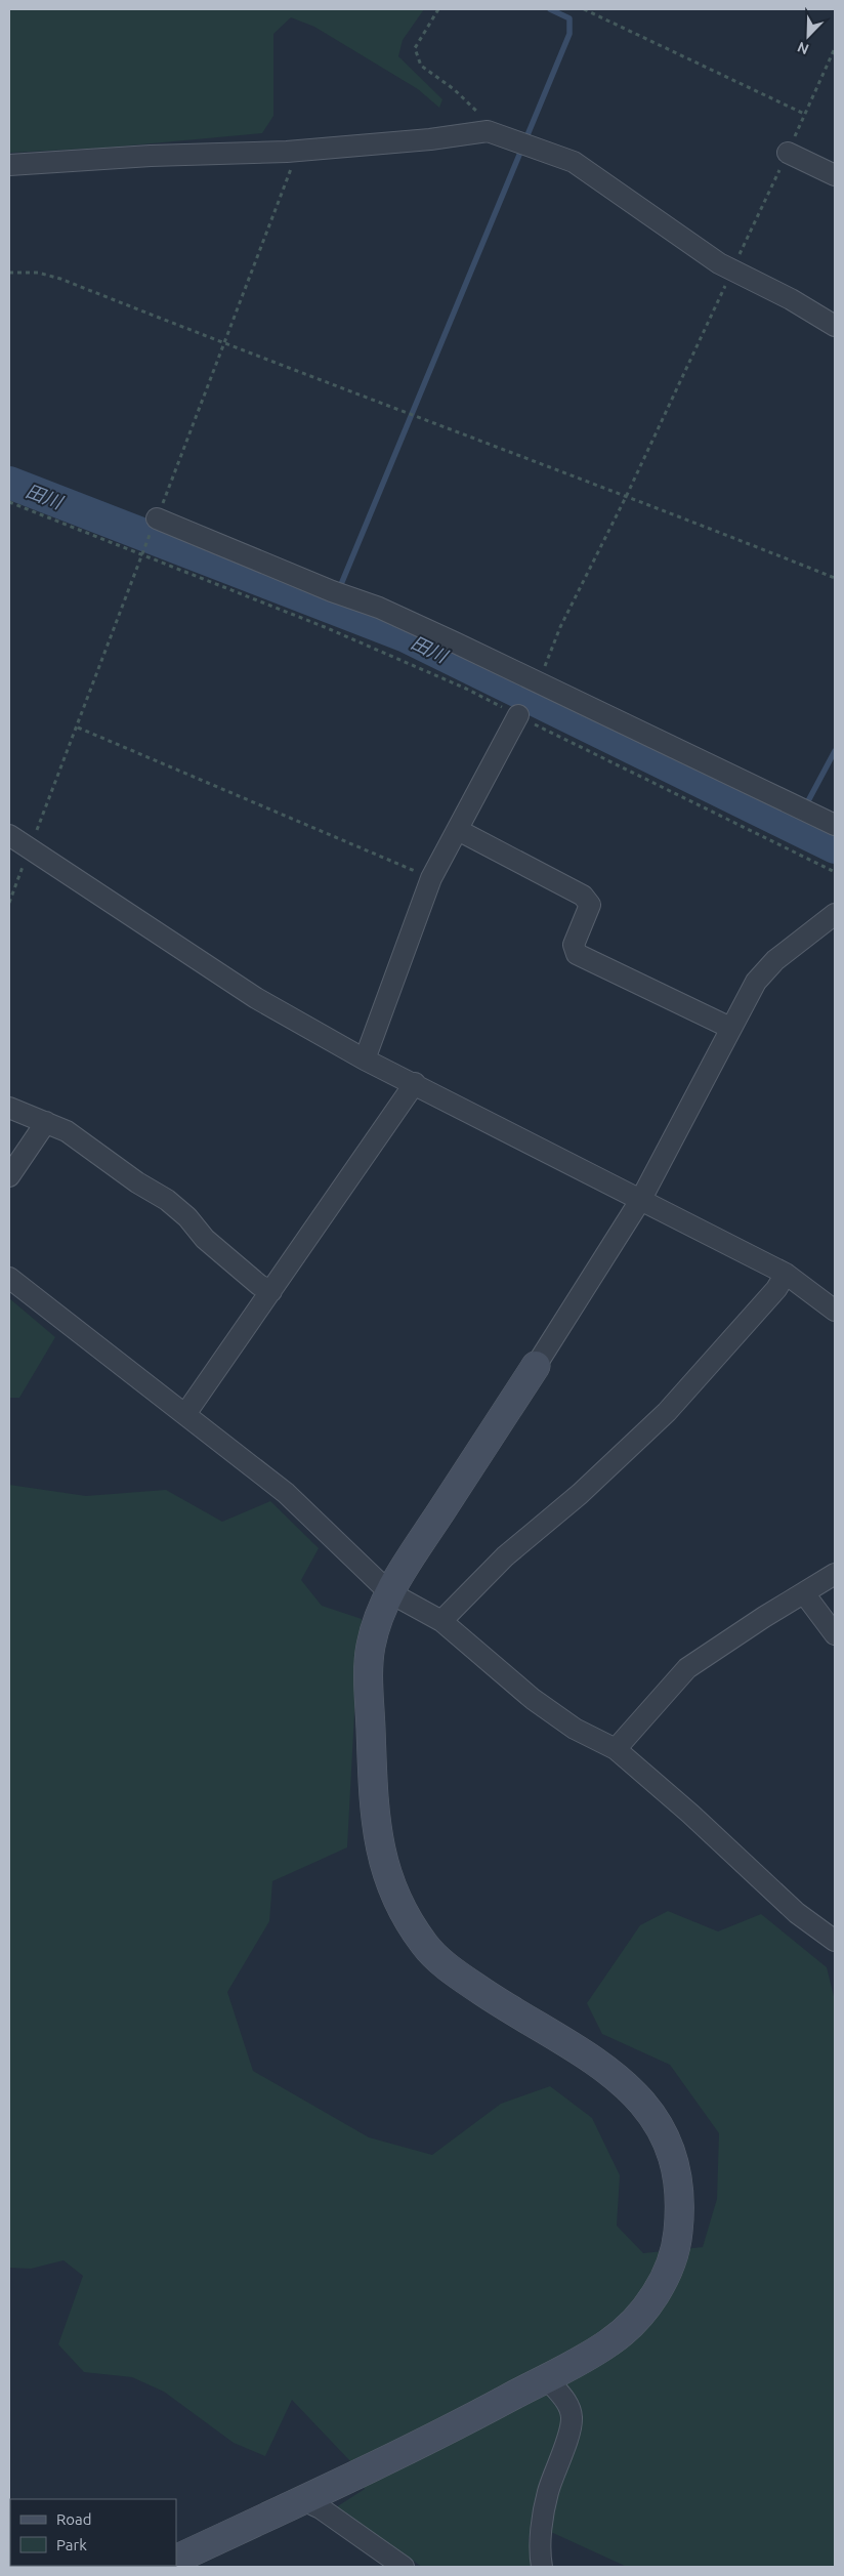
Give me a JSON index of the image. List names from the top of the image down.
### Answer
{
  "water": ["田川"],
  "legend": ["Road", "Park"],
  "north": "bottom left"
}
